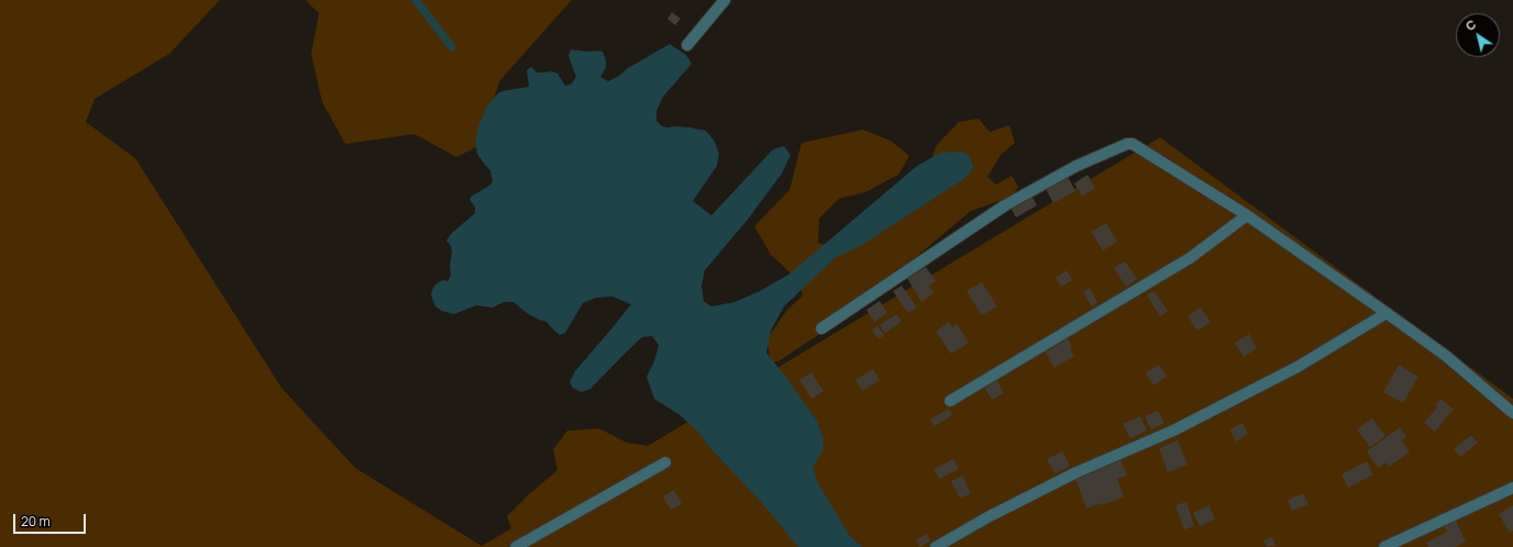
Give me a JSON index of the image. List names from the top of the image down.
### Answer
{
  "scale_bar": "20 m",
  "north": "top left"
}
